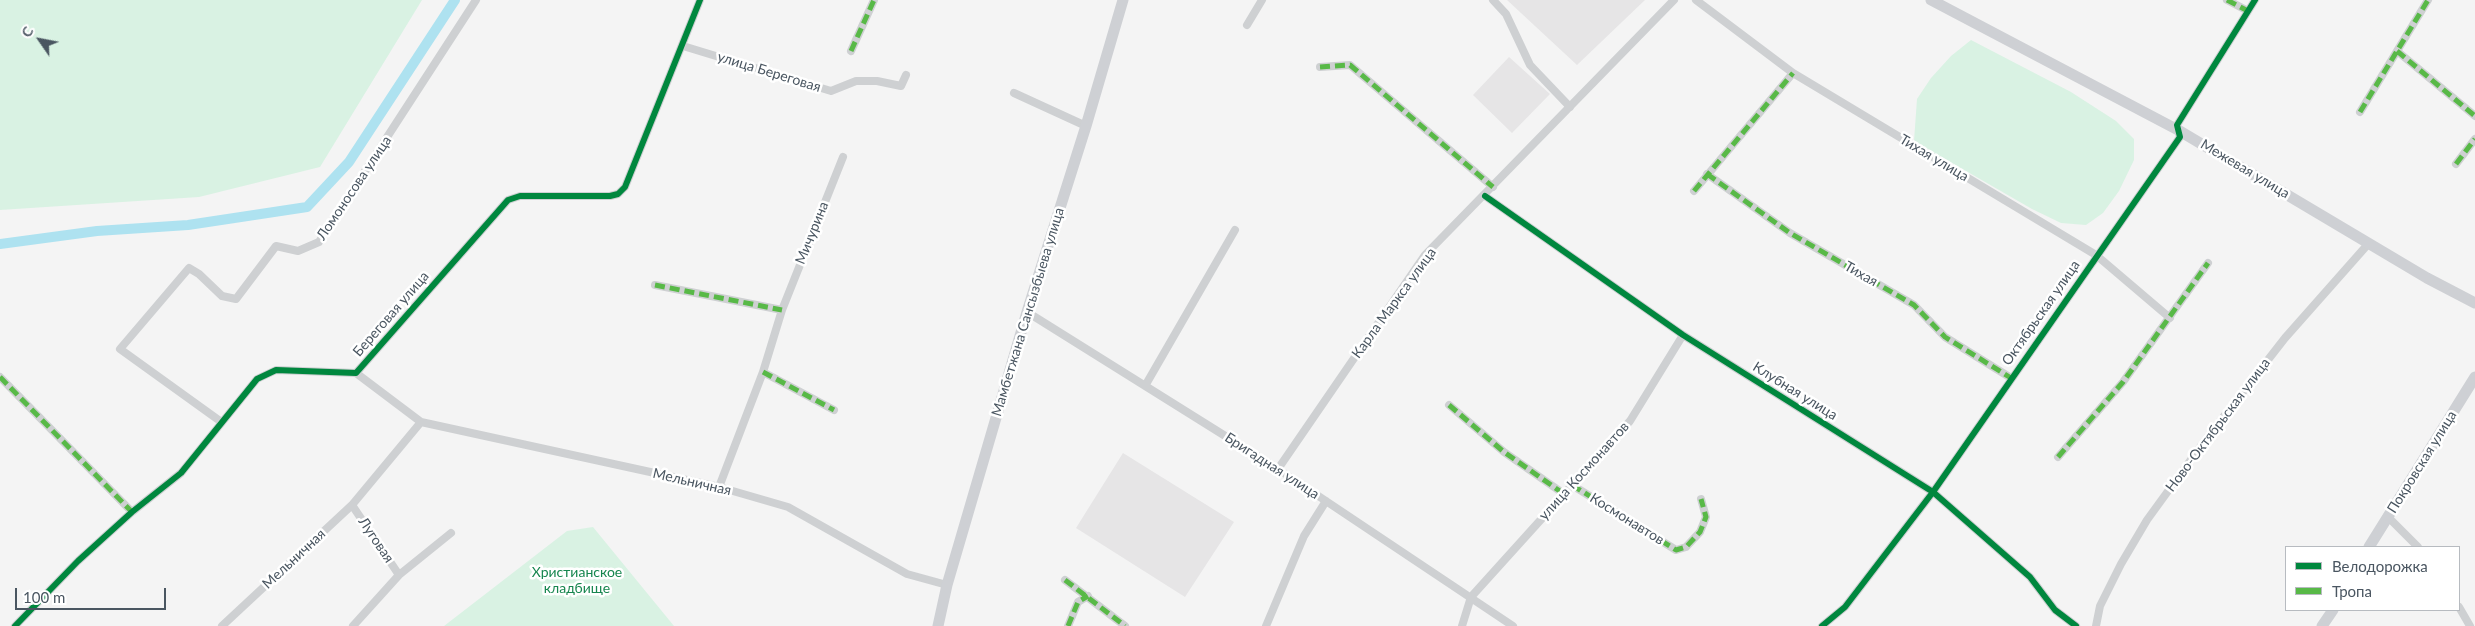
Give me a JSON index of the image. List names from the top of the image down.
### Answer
{
  "streets": {
    "street": [
      "улица Береговая",
      "Тихая улица",
      "Межевая улица",
      "Ломоносова улица",
      "Мичурина",
      "Тихая",
      "Карла Маркса улица",
      "Мамбетжана Сансызбыева улица",
      "Октябрьская улица",
      "Береговая улица",
      "Клубная улица",
      "Ново-Октябрьская улица",
      "Покровская улица",
      "Бригадная улица",
      "улица Космонавтов",
      "Мельничная",
      "Космонавтов",
      "Луговая"
    ]
  },
  "crossings": [
    ["улица Береговая", "Береговая улица"],
    ["Тихая улица", "Октябрьская улица"],
    ["Межевая улица", "Октябрьская улица"],
    ["Межевая улица", "Ново-Октябрьская улица"],
    ["Ломоносова улица", "Береговая улица"],
    ["Мичурина", "Мельничная"],
    ["Тихая", "Октябрьская улица"],
    ["Карла Маркса улица", "Клубная улица"],
    ["Карла Маркса улица", "Бригадная улица"],
    ["Мамбетжана Сансызбыева улица", "Бригадная улица"],
    ["Мамбетжана Сансызбыева улица", "Мельничная"],
    ["Октябрьская улица", "Клубная улица"],
    ["Береговая улица", "Мельничная"],
    ["Клубная улица", "улица Космонавтов"],
    ["Бригадная улица", "улица Космонавтов"],
    ["улица Космонавтов", "Космонавтов"],
    ["Мельничная", "Луговая"]
  ],
  "parks": ["Христианское кладбище"],
  "legend": ["Велодорожка", "Тропа"],
  "scale_bar": "100 m",
  "north": "top left"
}
